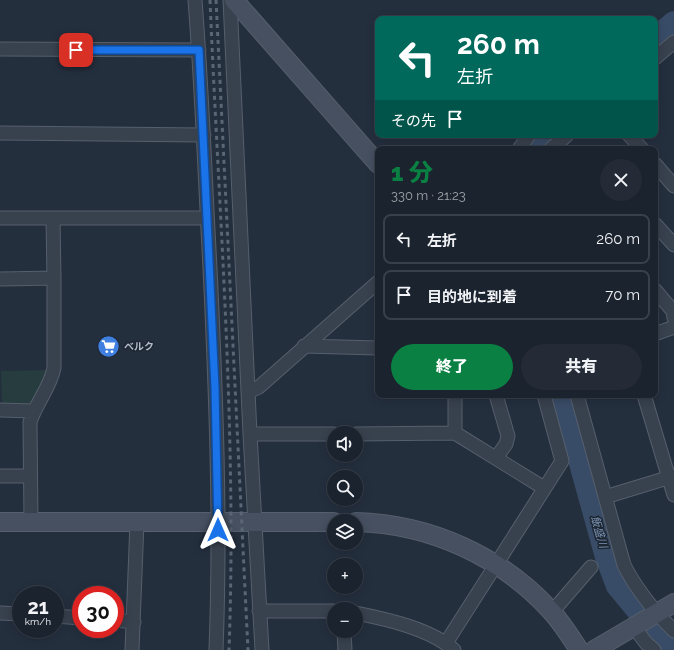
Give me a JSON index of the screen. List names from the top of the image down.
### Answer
{
  "water": ["飯盛川"],
  "places": {
    "supermarket": ["ベルク"]
  },
  "page": {
    "turn": ["260 m", "左折"],
    "then": "その先",
    "heading": ["1 分", "330 m · 21:23"],
    "list": [
      {
        "name": "左折",
        "value": "260 m"
      },
      {
        "name": "目的地に到着",
        "value": "70 m"
      }
    ],
    "buttons": ["終了", "共有"],
    "map_buttons": ["+", "−"],
    "speed": "21 km/h",
    "limit": "30"
  }
}
